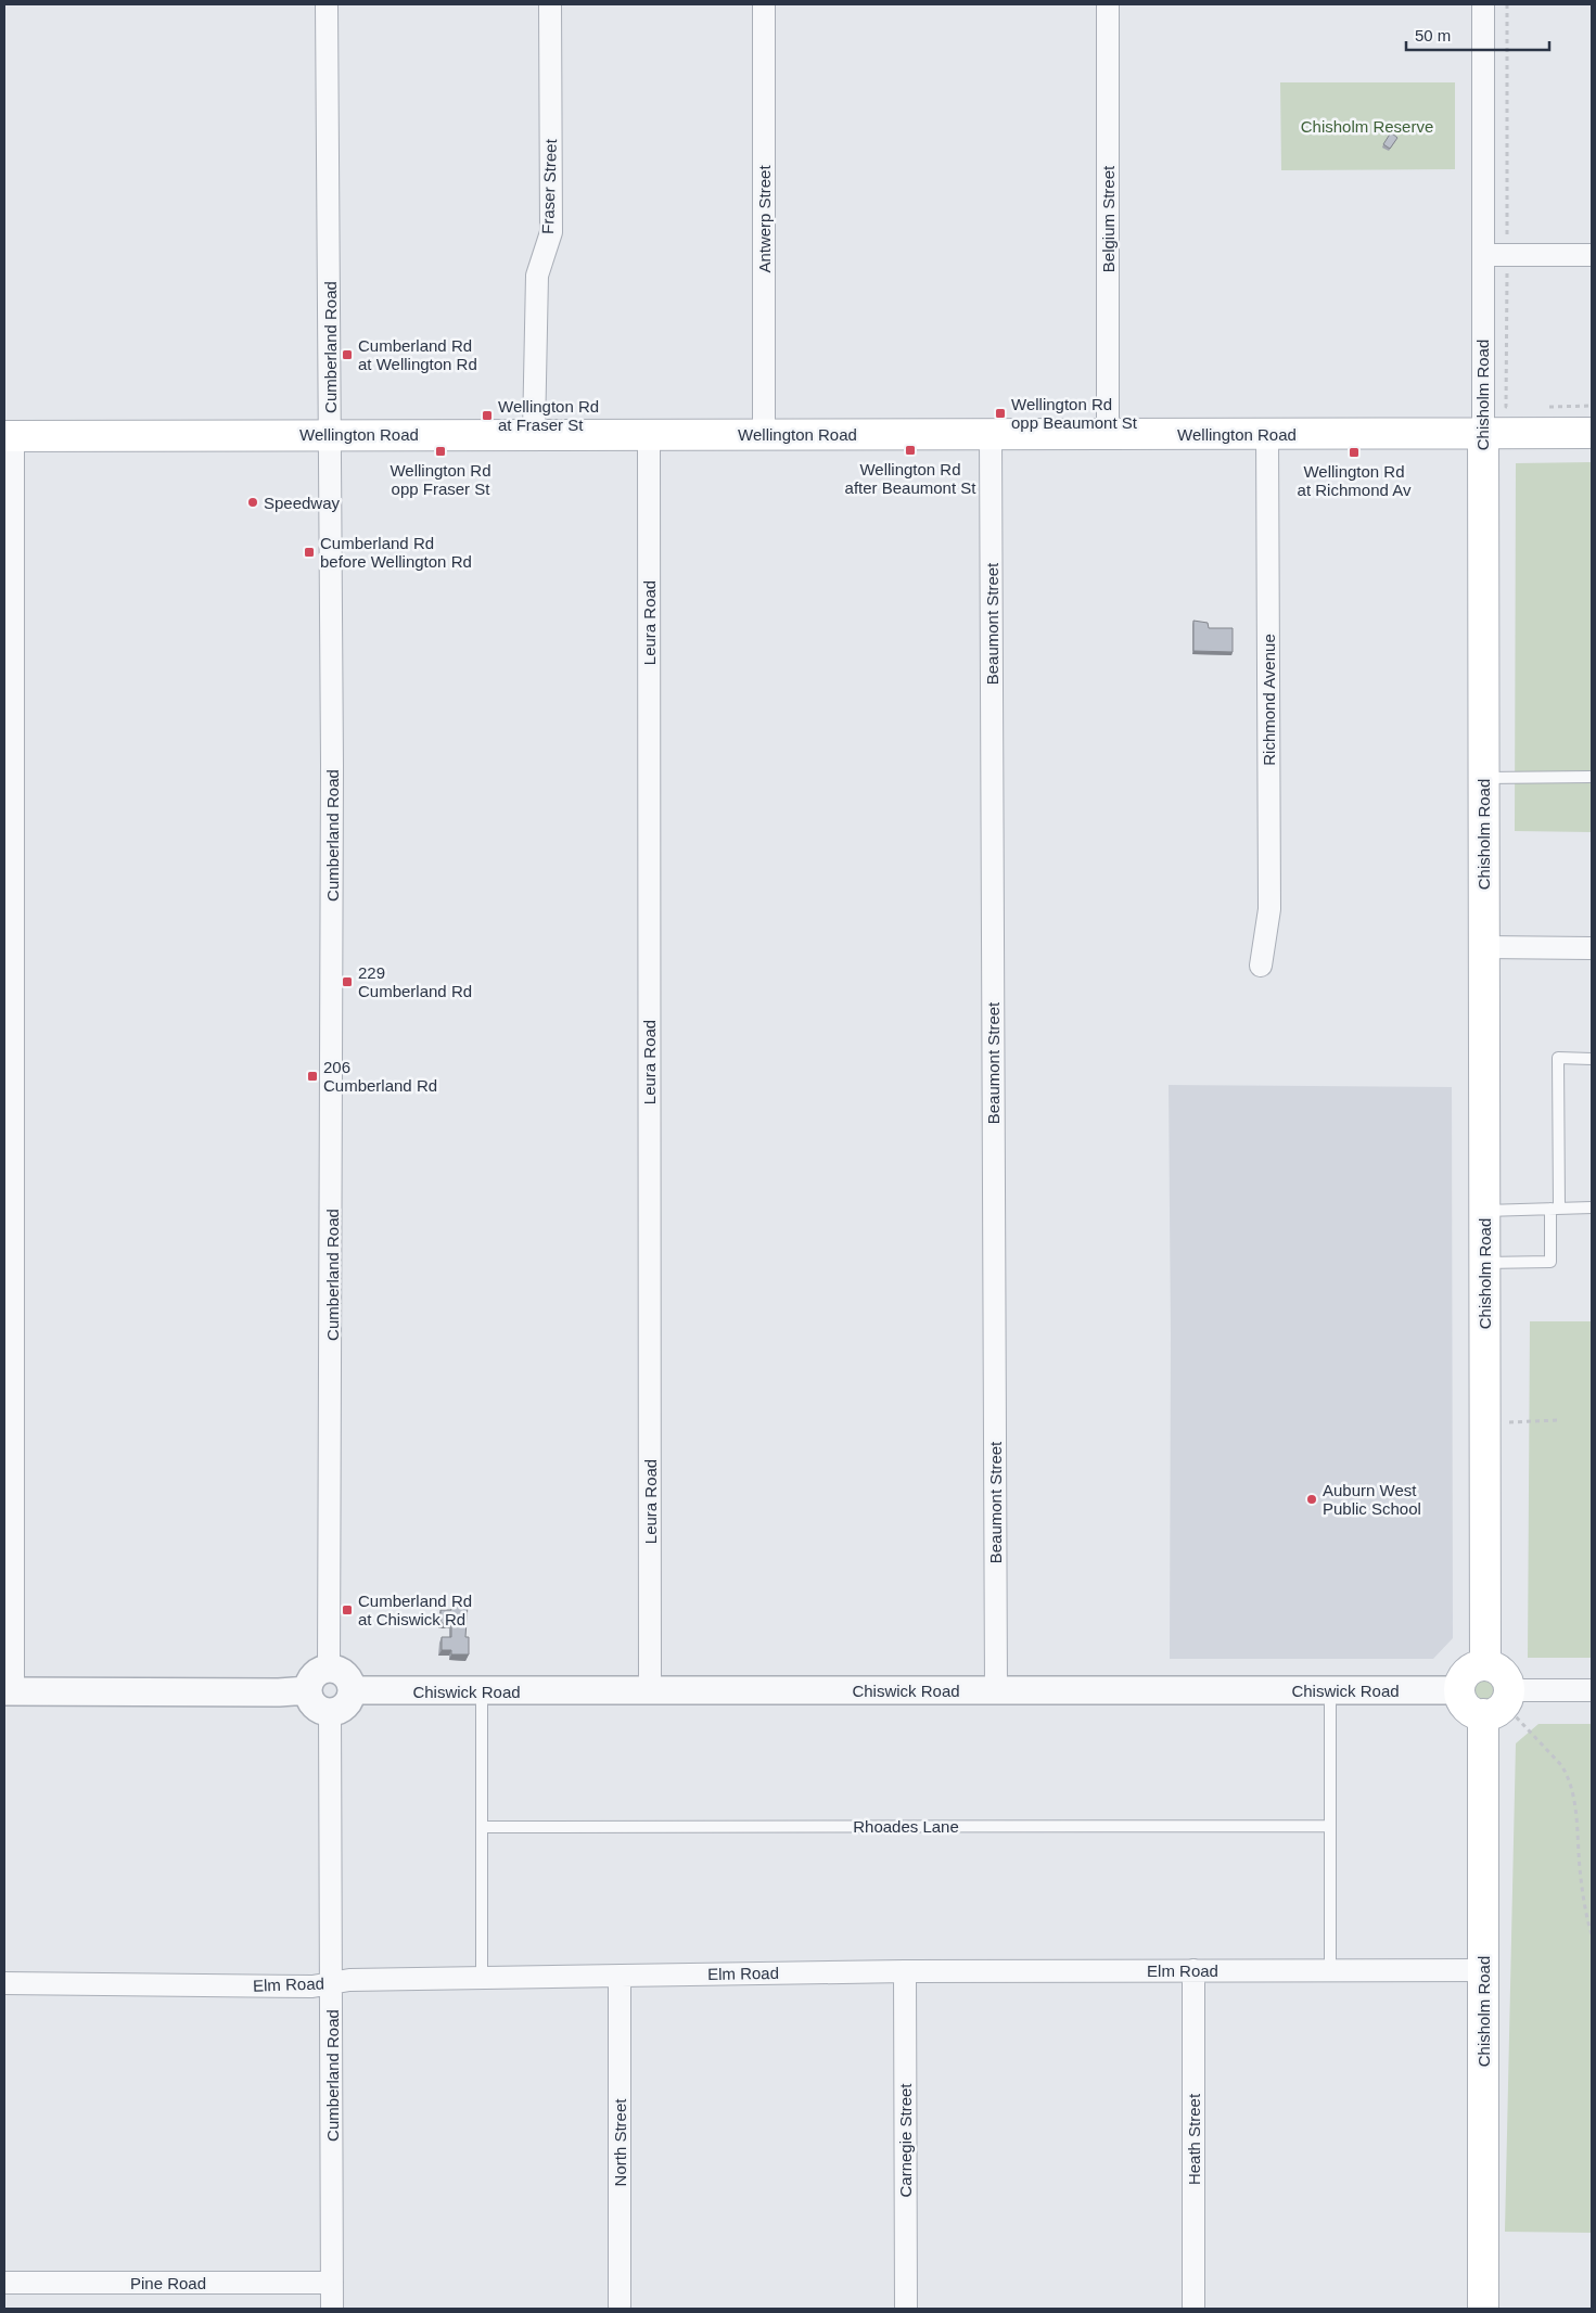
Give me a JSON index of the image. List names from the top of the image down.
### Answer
{
  "streets": {
    "main road": ["Chisholm Road", "Wellington Road"],
    "street": [
      "Fraser Street",
      "Antwerp Street",
      "Belgium Street",
      "Cumberland Road",
      "Leura Road",
      "Beaumont Street",
      "Richmond Avenue",
      "Chiswick Road",
      "Elm Road",
      "Heath Street",
      "Carnegie Street",
      "North Street",
      "Pine Road"
    ],
    "lane": ["Rhoades Lane"]
  },
  "crossings": [
    ["Fraser Street", "Wellington Road"],
    ["Antwerp Street", "Wellington Road"],
    ["Belgium Street", "Wellington Road"],
    ["Cumberland Road", "Wellington Road"],
    ["Cumberland Road", "Chiswick Road"],
    ["Cumberland Road", "Elm Road"],
    ["Cumberland Road", "Pine Road"],
    ["Chisholm Road", "Wellington Road"],
    ["Chisholm Road", "Chiswick Road"],
    ["Chisholm Road", "Elm Road"],
    ["Wellington Road", "Leura Road"],
    ["Wellington Road", "Beaumont Street"],
    ["Wellington Road", "Richmond Avenue"],
    ["Leura Road", "Chiswick Road"],
    ["Beaumont Street", "Chiswick Road"],
    ["Elm Road", "Heath Street"],
    ["Elm Road", "Carnegie Street"],
    ["Elm Road", "North Street"]
  ],
  "parks": ["Chisholm Reserve"],
  "places": {
    "transit": [
      "Cumberland Rd at Wellington Rd",
      "Wellington Rd opp Beaumont St",
      "Wellington Rd at Fraser St",
      "Wellington Rd after Beaumont St",
      "Wellington Rd opp Fraser St",
      "Wellington Rd at Richmond Av",
      "Cumberland Rd before Wellington Rd",
      "229 Cumberland Rd",
      "206 Cumberland Rd",
      "Cumberland Rd at Chiswick Rd"
    ],
    "other": ["Speedway", "Auburn West Public School"]
  },
  "scale_bar": "50 m"
}
